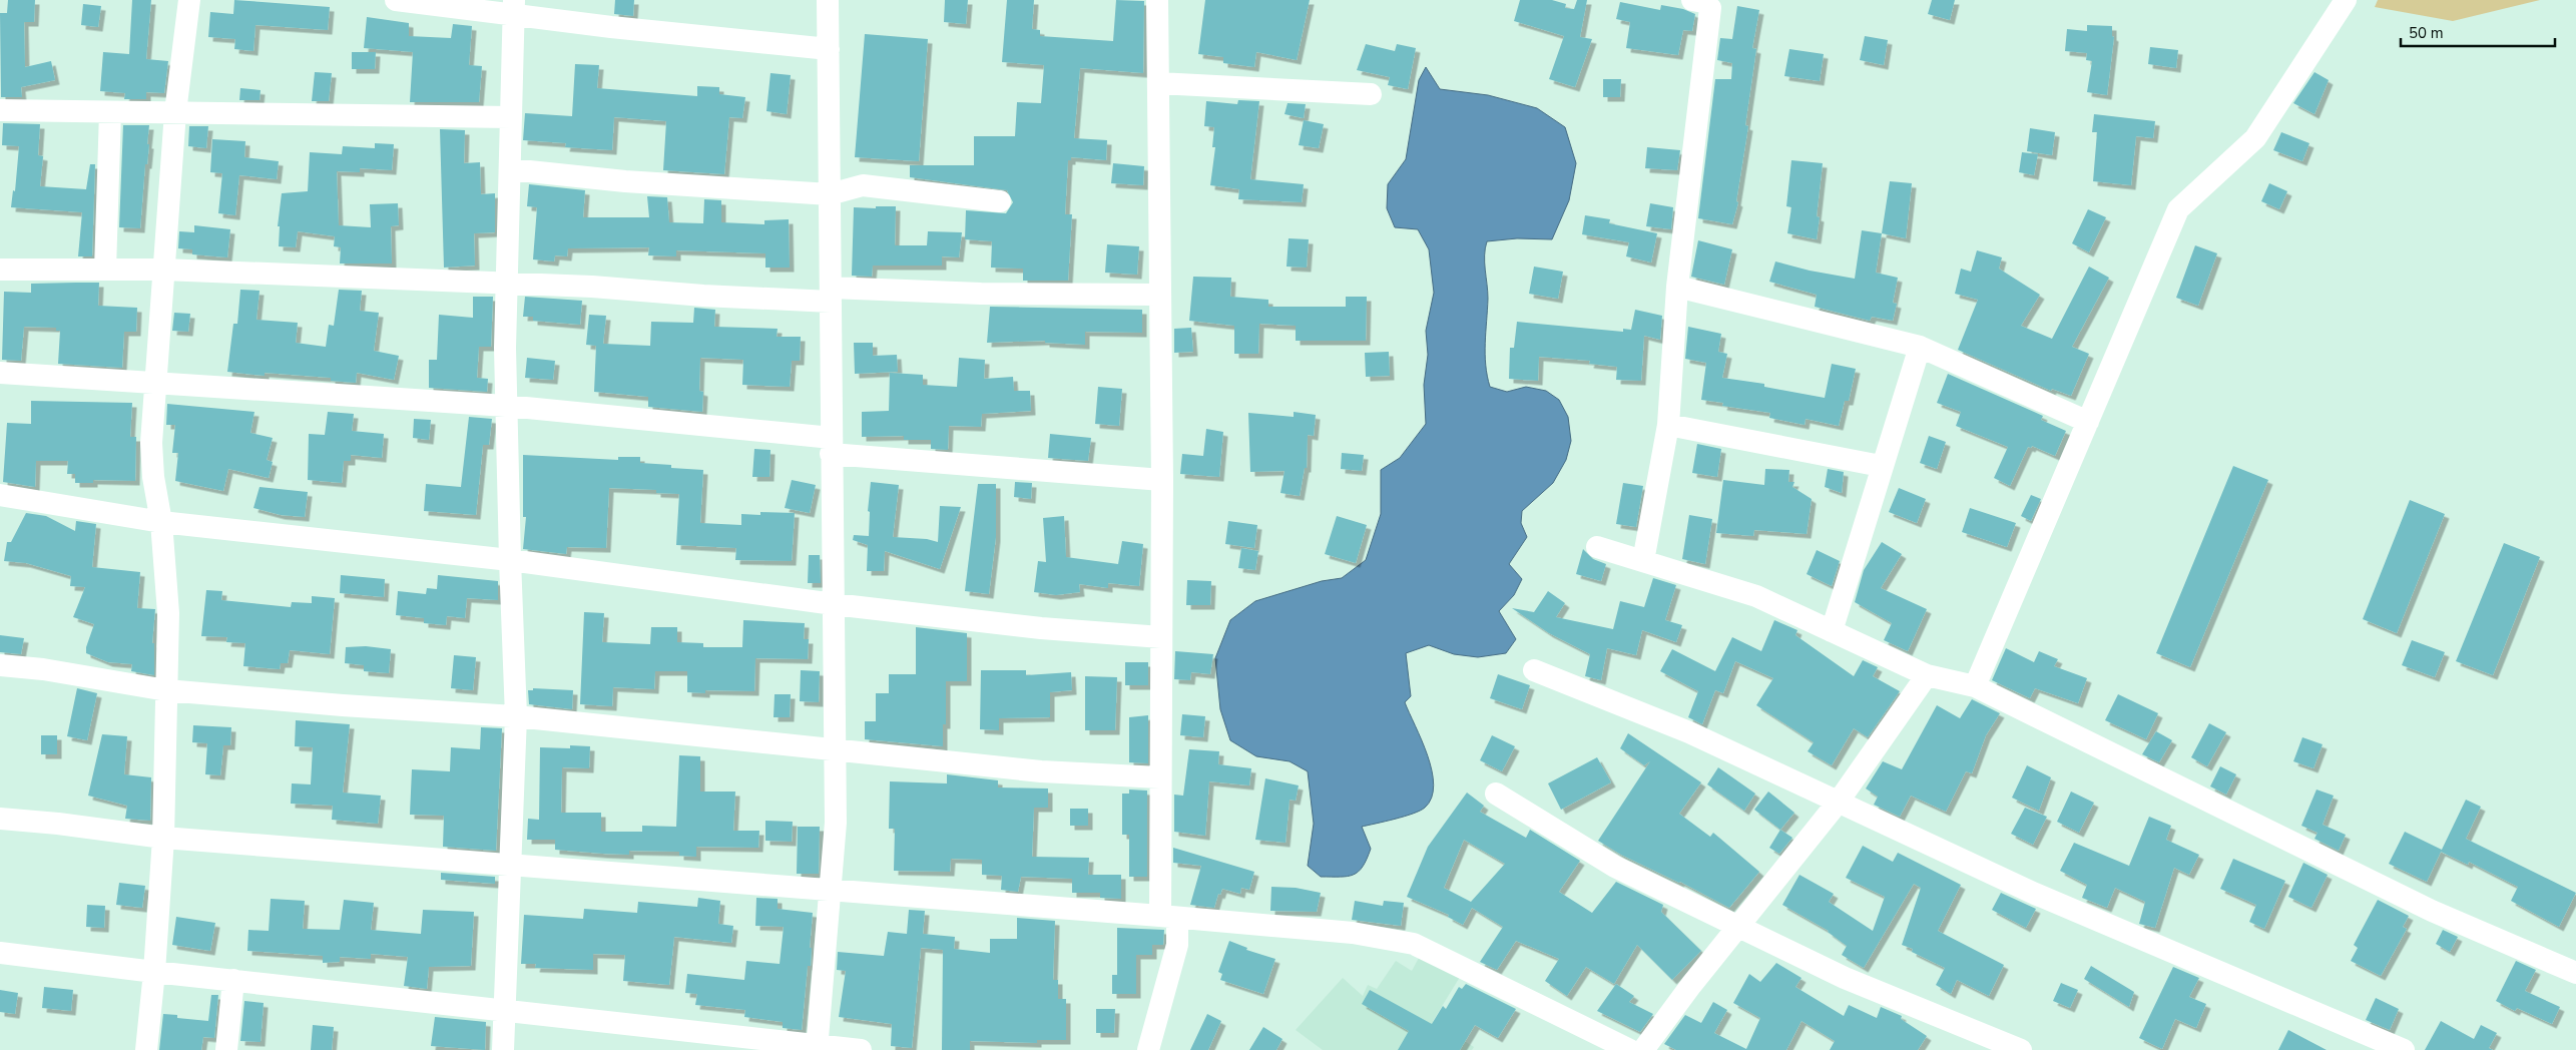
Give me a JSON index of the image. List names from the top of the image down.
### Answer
{
  "scale_bar": "50 m"
}
